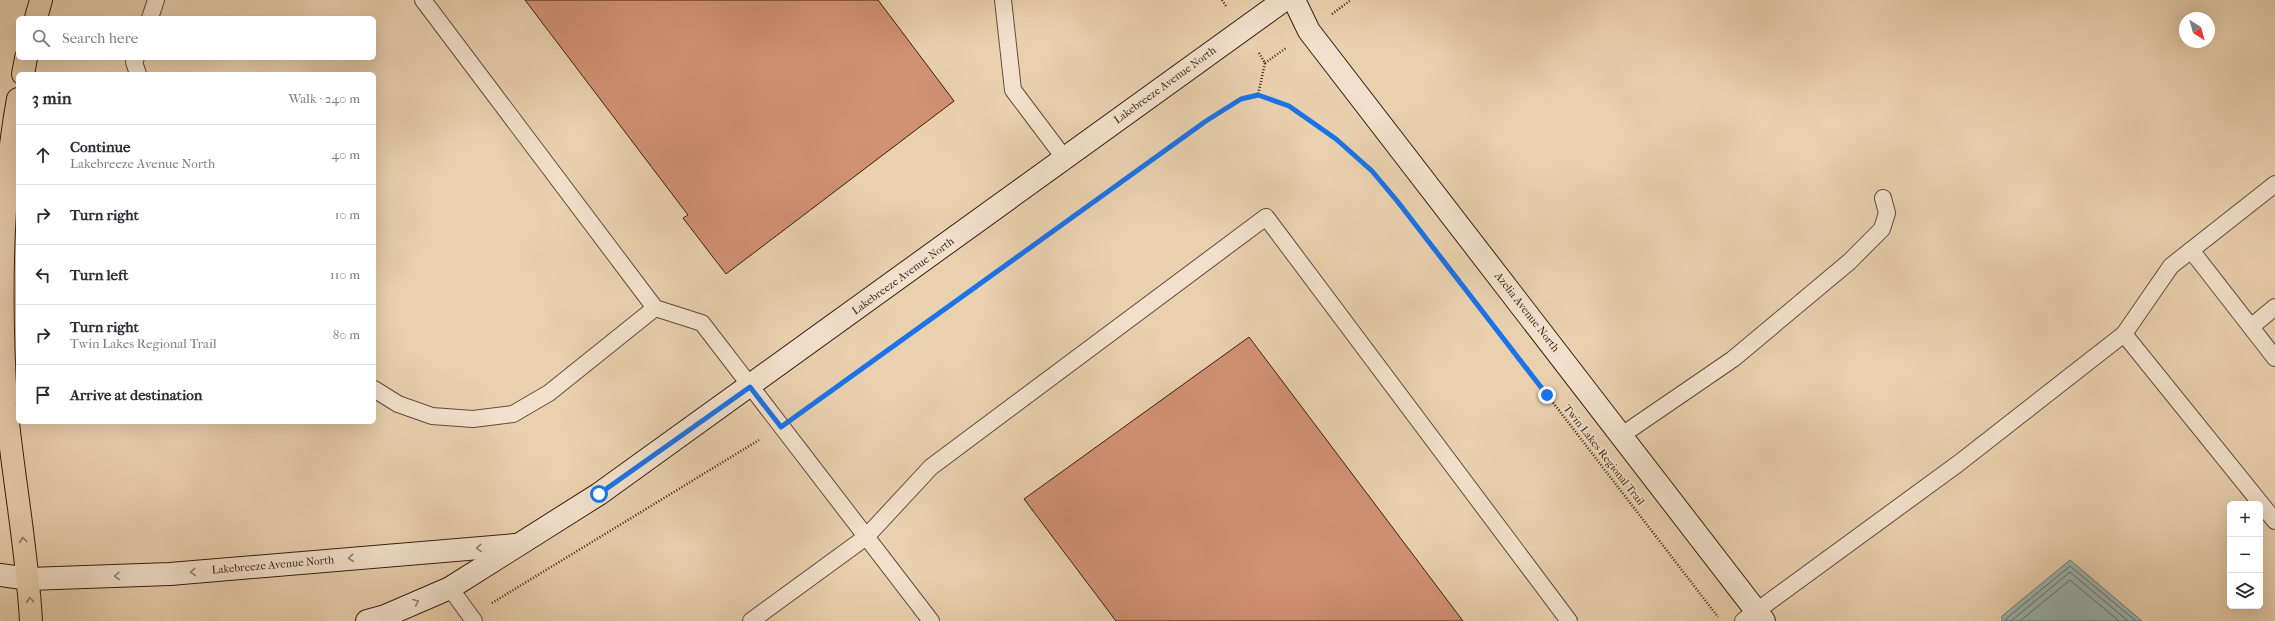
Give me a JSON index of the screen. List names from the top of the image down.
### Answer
{
  "streets": {
    "street": ["Lakebreeze Avenue North", "Azelia Avenue North"],
    "path": ["Twin Lakes Regional Trail"]
  },
  "north": "bottom right",
  "page": {
    "search": "Search here",
    "heading": ["3 min", "Walk · 240 m"],
    "list": [
      ["Continue", "Lakebreeze Avenue North", "40 m"],
      ["Turn right", "10 m"],
      ["Turn left", "110 m"],
      ["Turn right", "Twin Lakes Regional Trail", "80 m"],
      "Arrive at destination"
    ],
    "map_buttons": ["+", "−"]
  }
}
